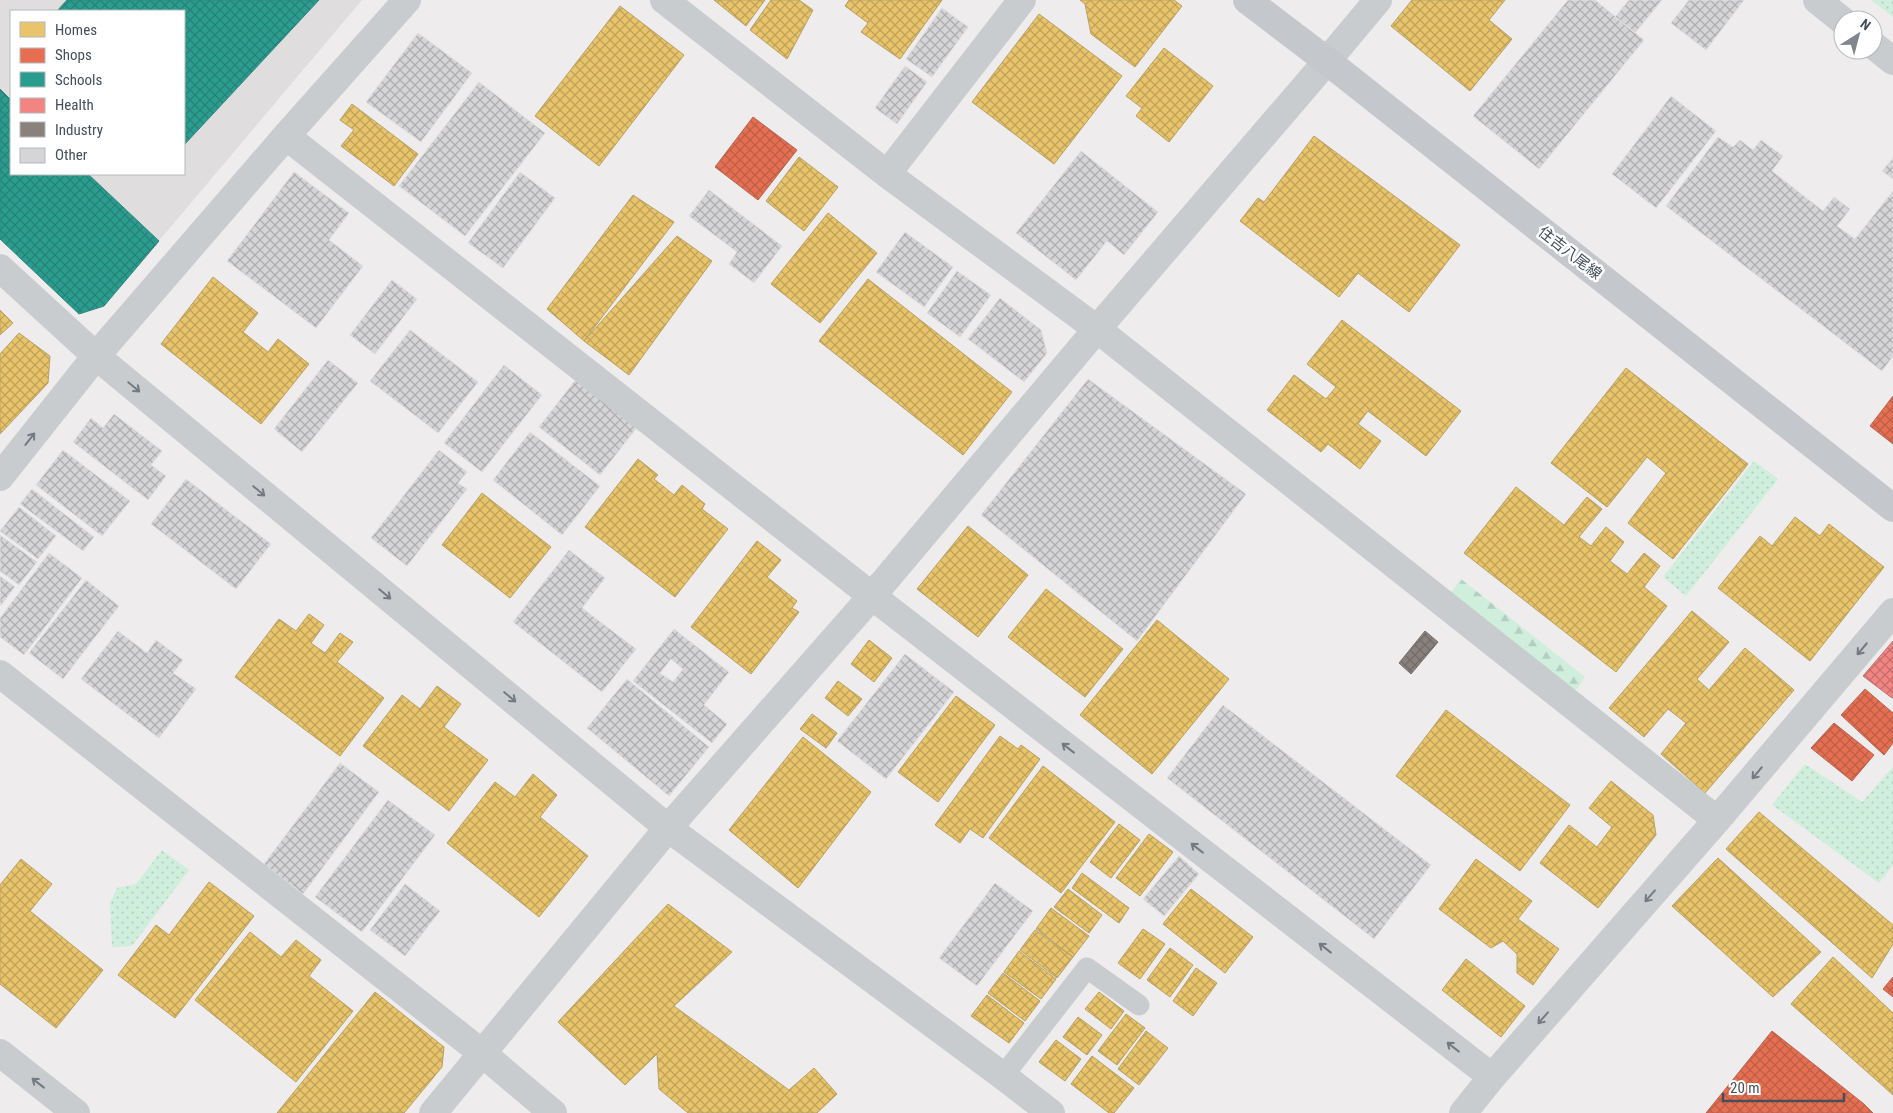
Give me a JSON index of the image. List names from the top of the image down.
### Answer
{
  "streets": {
    "main road": ["住吉八尾線"]
  },
  "legend": [
    "Homes",
    "Shops",
    "Schools",
    "Health",
    "Industry",
    "Other"
  ],
  "scale_bar": "20 m",
  "north": "top right"
}
